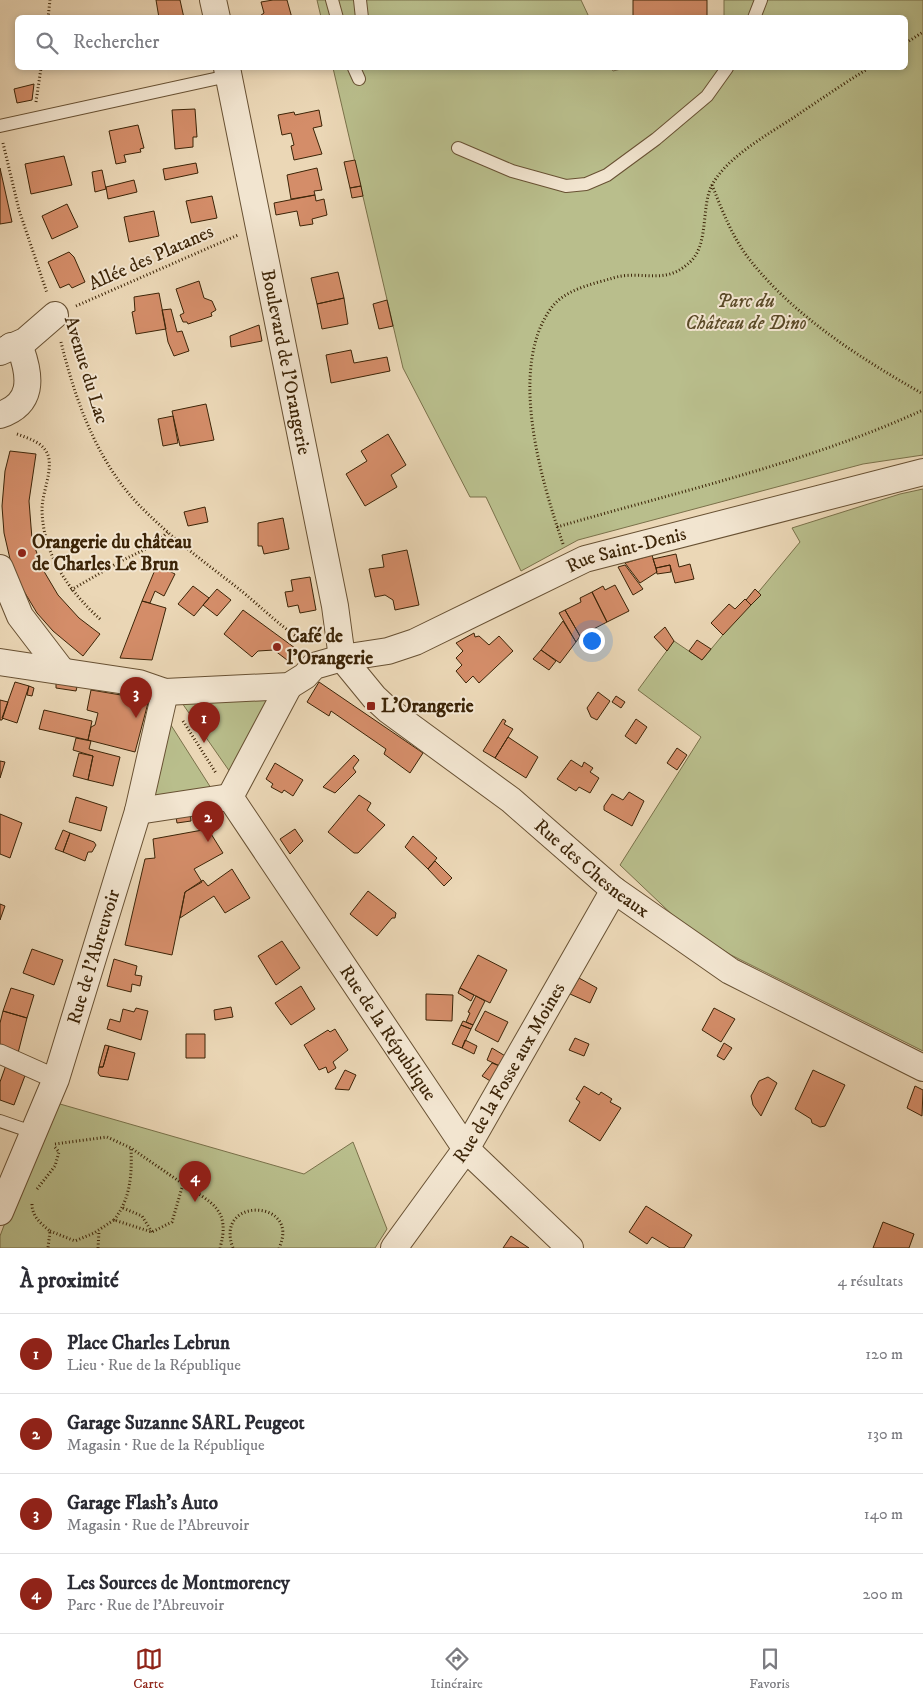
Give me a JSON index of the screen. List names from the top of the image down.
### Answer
{
  "streets": {
    "street": [
      "Boulevard de l'Orangerie",
      "Rue Saint-Denis",
      "Rue des Chesneaux",
      "Rue de l'Abreuvoir",
      "Rue de la République",
      "Rue de la Fosse aux Moines"
    ],
    "path": ["Allée des Platanes", "Avenue du Lac"]
  },
  "crossings": [
    ["Allée des Platanes", "Boulevard de l'Orangerie"],
    ["Allée des Platanes", "Avenue du Lac"],
    ["Boulevard de l'Orangerie", "Avenue du Lac"],
    ["Boulevard de l'Orangerie", "Rue Saint-Denis"],
    ["Boulevard de l'Orangerie", "Rue des Chesneaux"],
    ["Avenue du Lac", "Rue Saint-Denis"],
    ["Avenue du Lac", "Rue des Chesneaux"],
    ["Rue Saint-Denis", "Rue des Chesneaux"],
    ["Rue des Chesneaux", "Rue de la Fosse aux Moines"],
    ["Rue de la République", "Rue de la Fosse aux Moines"]
  ],
  "parks": ["Parc du Château de Dino"],
  "places": {
    "other": ["Orangerie du château de Charles Le Brun", "Café de l'Orangerie"],
    "transit": ["L'Orangerie"]
  },
  "page": {
    "search": "Rechercher",
    "pins": [
      "3",
      "1",
      "2",
      "4"
    ],
    "heading": ["À proximité", "4 résultats"],
    "list": [
      {
        "mark": "1",
        "name": "Place Charles Lebrun",
        "note": "Lieu · Rue de la République",
        "value": "120 m"
      },
      {
        "mark": "2",
        "name": "Garage Suzanne SARL Peugeot",
        "note": "Magasin · Rue de la République",
        "value": "130 m"
      },
      {
        "mark": "3",
        "name": "Garage Flash's Auto",
        "note": "Magasin · Rue de l'Abreuvoir",
        "value": "140 m"
      },
      {
        "mark": "4",
        "name": "Les Sources de Montmorency",
        "note": "Parc · Rue de l'Abreuvoir",
        "value": "200 m"
      }
    ],
    "nav": ["Carte", "Itinéraire", "Favoris"]
  }
}
